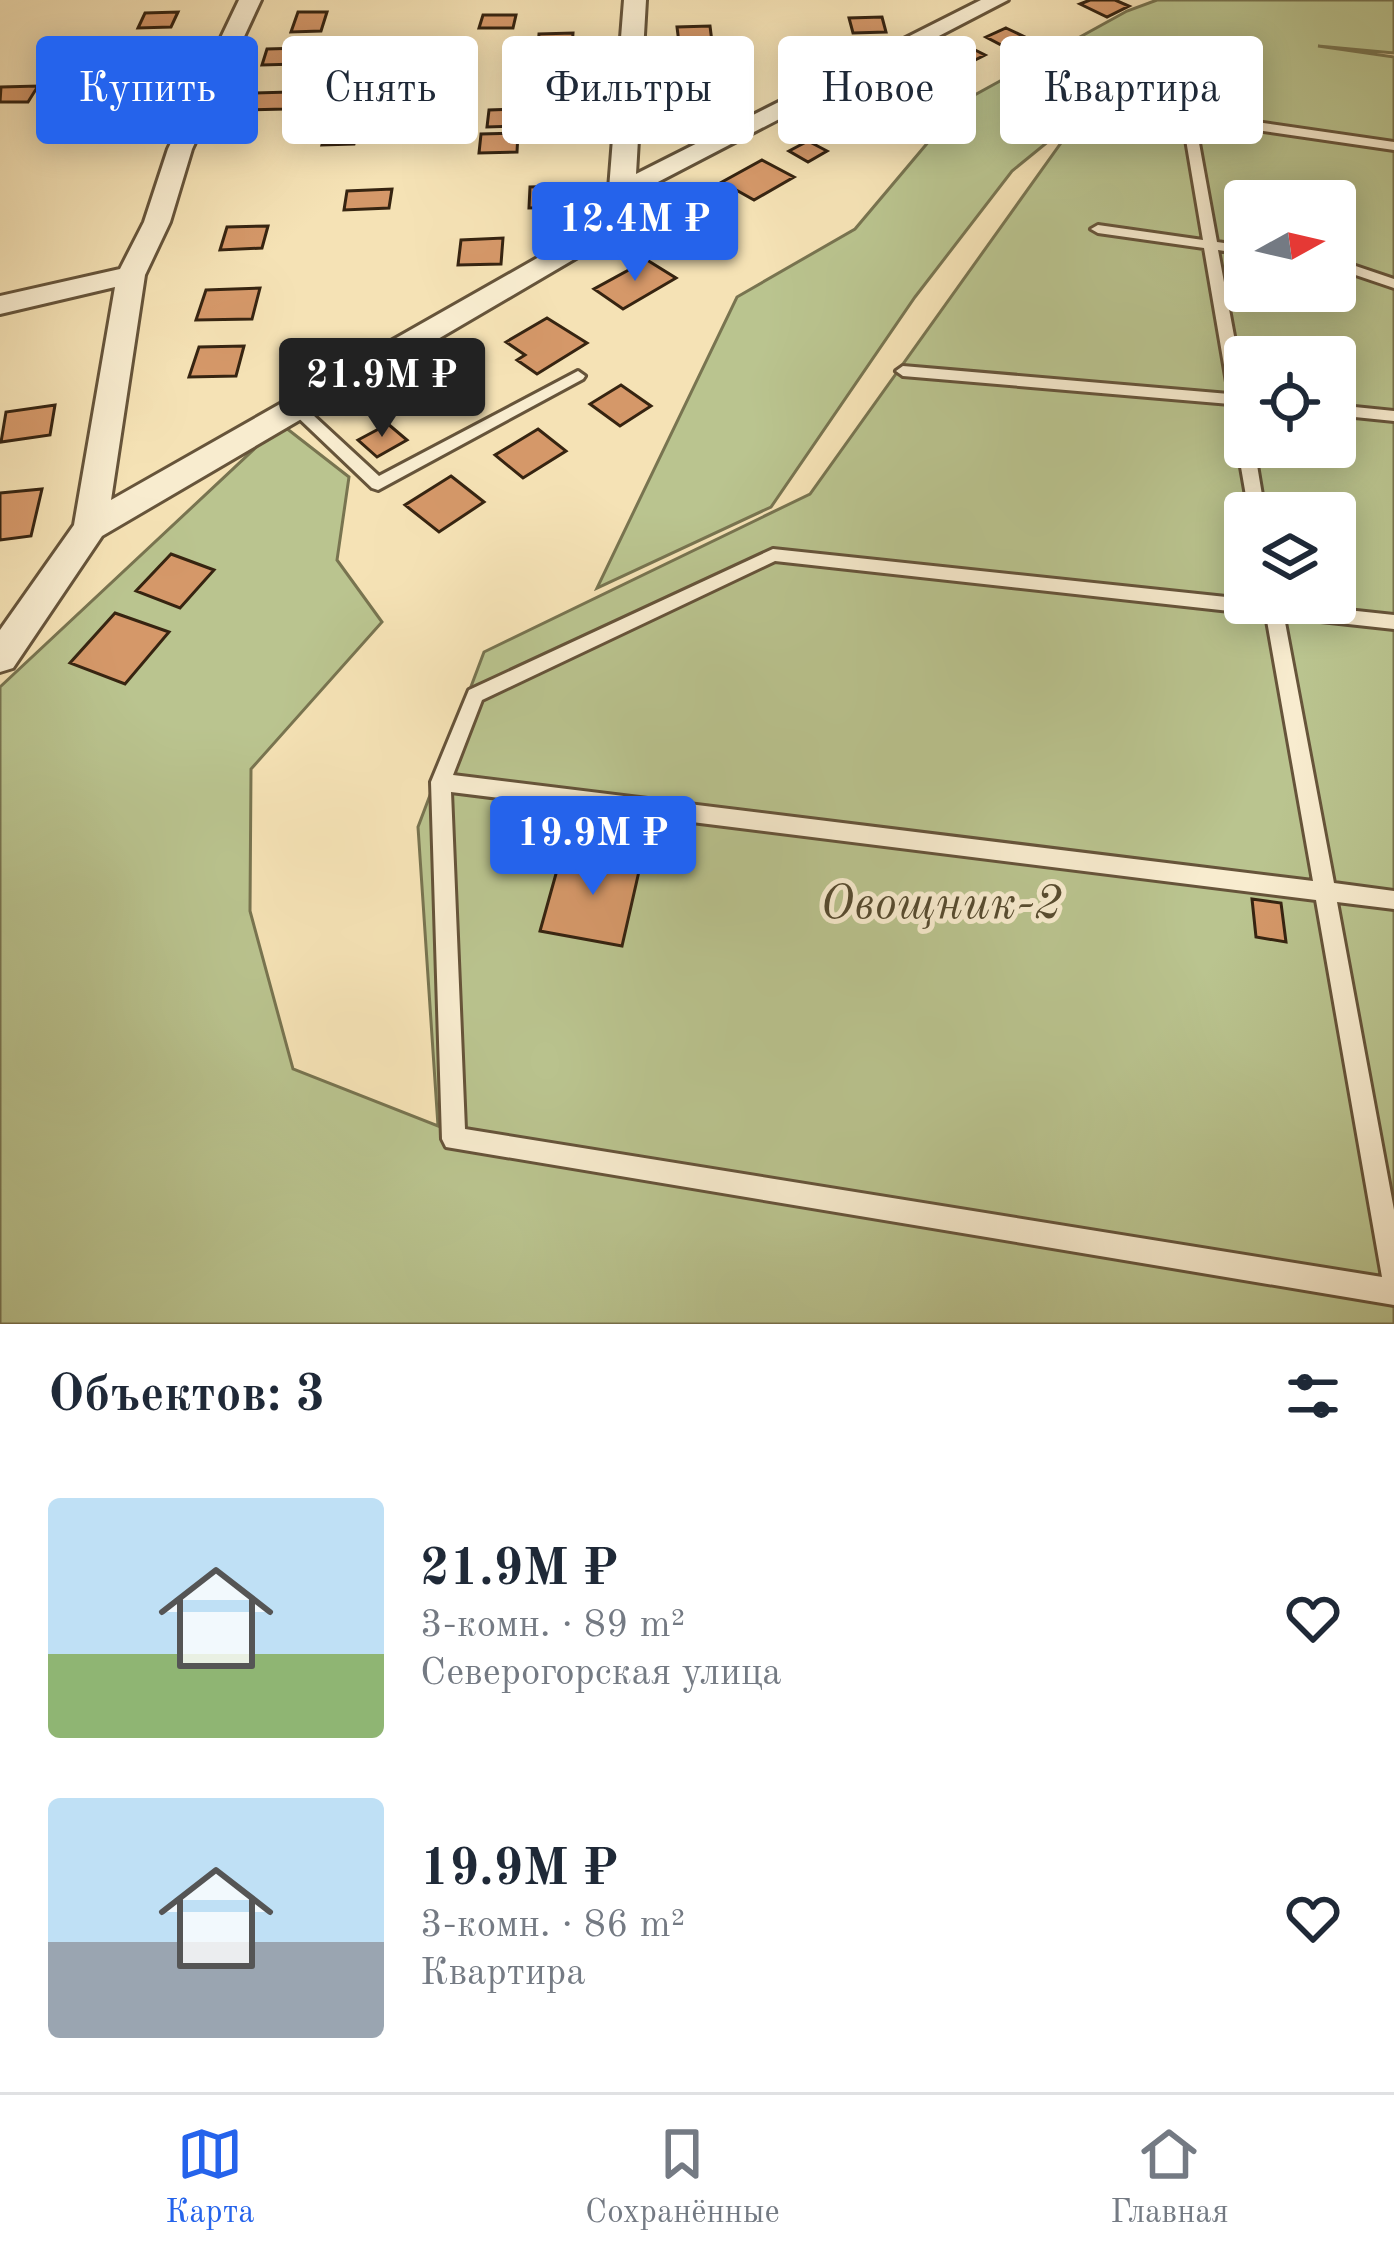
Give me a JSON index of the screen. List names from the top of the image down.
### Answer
{
  "parks": ["Овощник-2"],
  "north": "right",
  "page": {
    "chip": [
      "Купить",
      "Снять",
      "Фильтры",
      "Новое",
      "Квартира"
    ],
    "price": ["12.4M ₽", "21.9M ₽", "19.9M ₽"],
    "heading": "Объектов: 3",
    "list": [
      {
        "name": "21.9M ₽",
        "note": "3-комн. · 89 m² · Северогорская улица"
      },
      {
        "name": "19.9M ₽",
        "note": "3-комн. · 86 m² · Квартира"
      }
    ],
    "tabs": ["Карта", "Сохранённые", "Главная"]
  }
}
